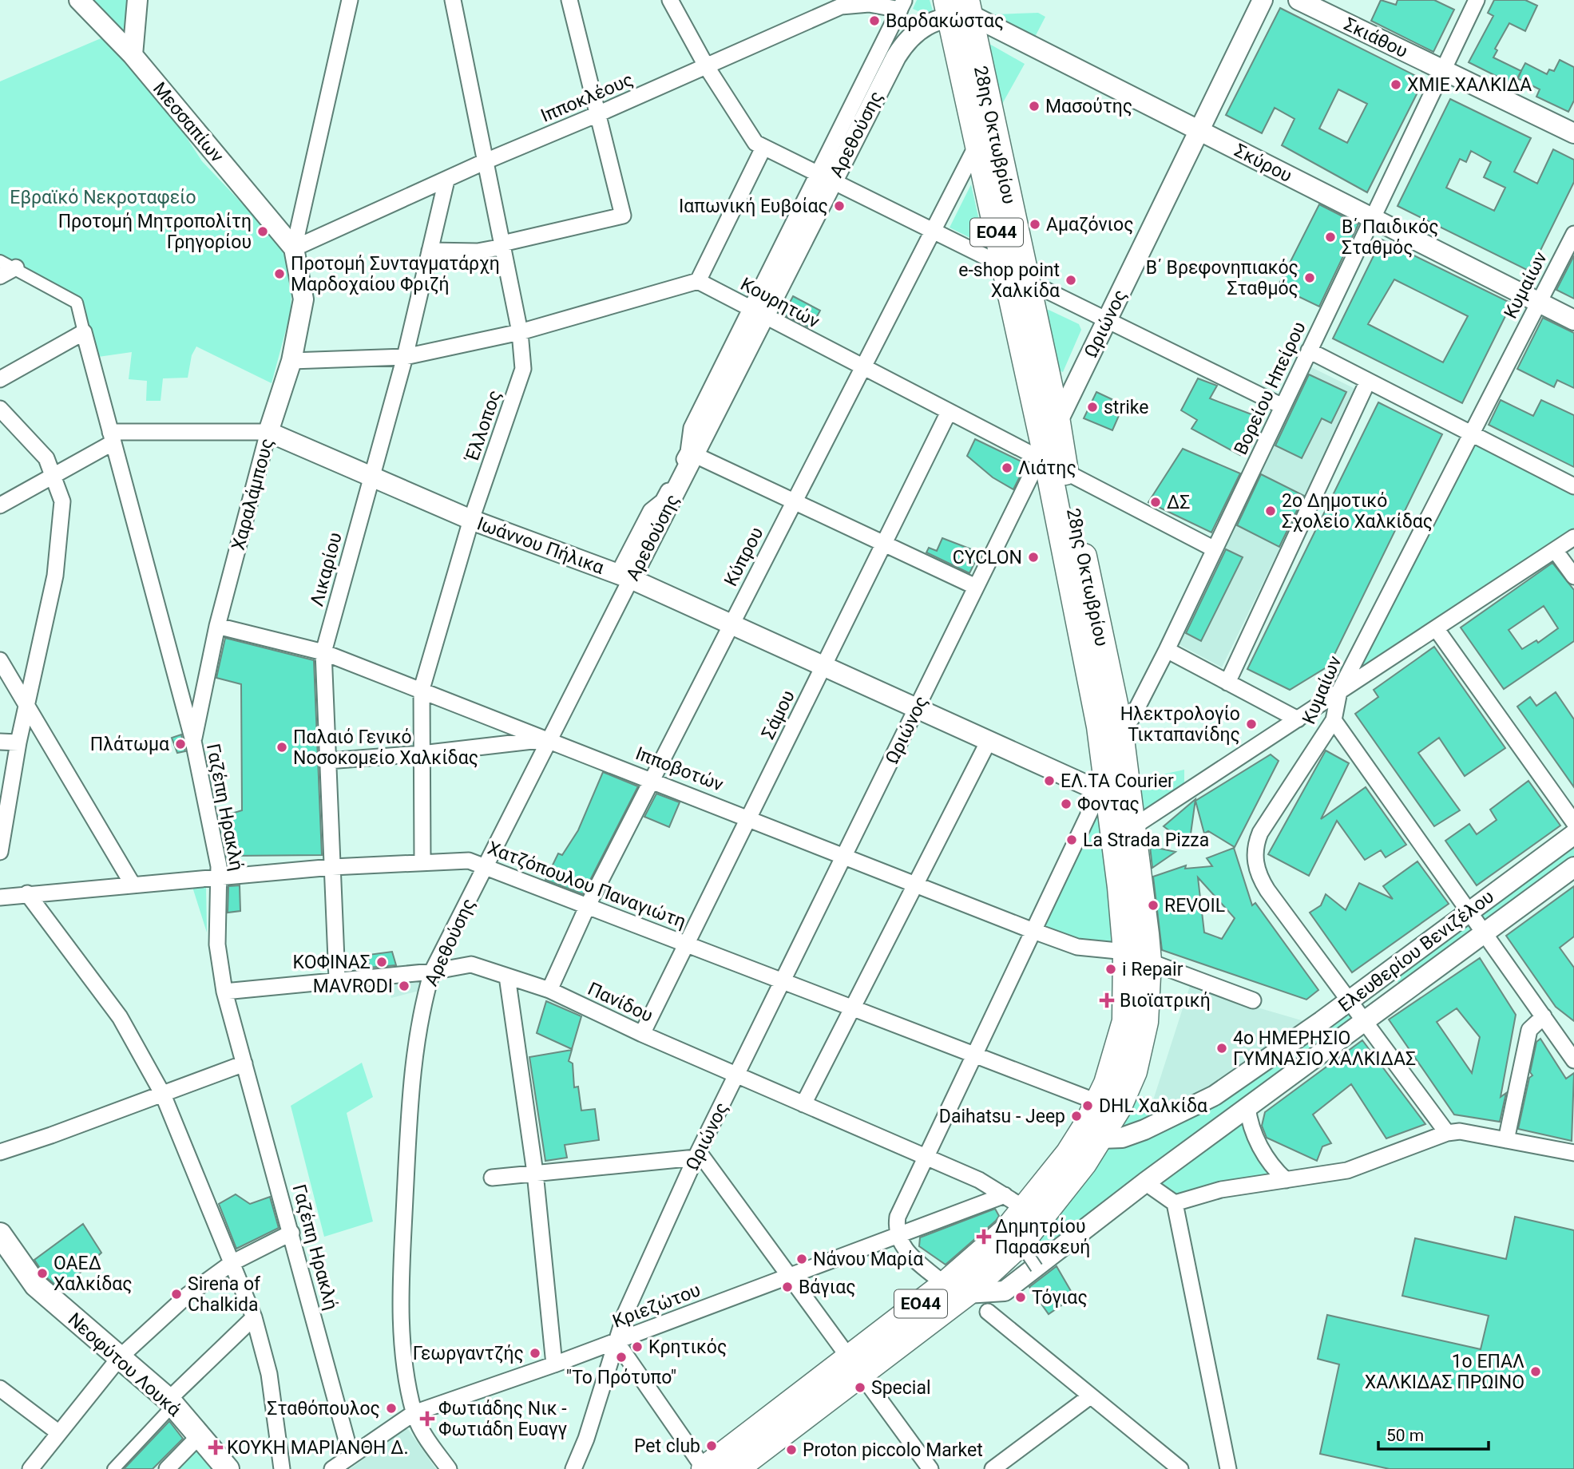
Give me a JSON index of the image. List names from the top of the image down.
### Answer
{
  "streets": {
    "main road": ["28ης Οκτωβρίου", "ΕΟ44", "Νεοφύτου Λουκά"],
    "street": [
      "Σκιάθου",
      "Ιπποκλέους",
      "Μεσσαπίων",
      "Αρεθούσης",
      "Σκύρου",
      "Κυμαίων",
      "Κουρητών",
      "Ωριώνος",
      "Βορείου Ηπείρου",
      "Έλλοπος",
      "Χαραλάμπους",
      "Ιωάννου Πήλικα",
      "Κύπρου",
      "Λικαρίου",
      "Σάμου",
      "Ιπποβοτών",
      "Γαζέπη Ηρακλή",
      "Χατζόπουλου Παναγιώτη",
      "Ελευθερίου Βενιζέλου",
      "Πανίδου",
      "Κριεζώτου"
    ]
  },
  "crossings": [
    ["Σκιάθου", "Βορείου Ηπείρου"],
    ["Ιπποκλέους", "Μεσσαπίων"],
    ["Ιπποκλέους", "Αρεθούσης"],
    ["Ιπποκλέους", "Έλλοπος"],
    ["Ιπποκλέους", "Χαραλάμπους"],
    ["Ιπποκλέους", "Λικαρίου"],
    ["Μεσσαπίων", "Χαραλάμπους"],
    ["Αρεθούσης", "28ης Οκτωβρίου"],
    ["Αρεθούσης", "Σκύρου"],
    ["Αρεθούσης", "Κουρητών"],
    ["Αρεθούσης", "Ιωάννου Πήλικα"],
    ["Αρεθούσης", "Ιπποβοτών"],
    ["Αρεθούσης", "Χατζόπουλου Παναγιώτη"],
    ["Αρεθούσης", "Πανίδου"],
    ["Αρεθούσης", "Κριεζώτου"],
    ["28ης Οκτωβρίου", "Σκύρου"],
    ["28ης Οκτωβρίου", "ΕΟ44"],
    ["28ης Οκτωβρίου", "Κουρητών"],
    ["28ης Οκτωβρίου", "Ωριώνος"],
    ["28ης Οκτωβρίου", "Βορείου Ηπείρου"],
    ["28ης Οκτωβρίου", "Ιωάννου Πήλικα"],
    ["28ης Οκτωβρίου", "Κύπρου"],
    ["28ης Οκτωβρίου", "Ιπποβοτών"],
    ["28ης Οκτωβρίου", "Χατζόπουλου Παναγιώτη"],
    ["28ης Οκτωβρίου", "Ελευθερίου Βενιζέλου"],
    ["Σκύρου", "Κυμαίων"],
    ["Σκύρου", "Ωριώνος"],
    ["Σκύρου", "Βορείου Ηπείρου"],
    ["ΕΟ44", "Χατζόπουλου Παναγιώτη"],
    ["ΕΟ44", "Ελευθερίου Βενιζέλου"],
    ["ΕΟ44", "Πανίδου"],
    ["ΕΟ44", "Κριεζώτου"],
    ["Κυμαίων", "Ελευθερίου Βενιζέλου"],
    ["Κουρητών", "Ωριώνος"],
    ["Κουρητών", "Βορείου Ηπείρου"],
    ["Κουρητών", "Κύπρου"],
    ["Κουρητών", "Σάμου"],
    ["Ωριώνος", "Ιωάννου Πήλικα"],
    ["Ωριώνος", "Ιπποβοτών"],
    ["Ωριώνος", "Χατζόπουλου Παναγιώτη"],
    ["Ωριώνος", "Πανίδου"],
    ["Ωριώνος", "Κριεζώτου"],
    ["Έλλοπος", "Ιωάννου Πήλικα"],
    ["Έλλοπος", "Ιπποβοτών"],
    ["Έλλοπος", "Χατζόπουλου Παναγιώτη"],
    ["Χαραλάμπους", "Ιωάννου Πήλικα"],
    ["Χαραλάμπους", "Ιπποβοτών"],
    ["Χαραλάμπους", "Γαζέπη Ηρακλή"],
    ["Ιωάννου Πήλικα", "Κύπρου"],
    ["Ιωάννου Πήλικα", "Λικαρίου"],
    ["Ιωάννου Πήλικα", "Σάμου"],
    ["Ιωάννου Πήλικα", "Γαζέπη Ηρακλή"],
    ["Κύπρου", "Ιπποβοτών"],
    ["Κύπρου", "Χατζόπουλου Παναγιώτη"],
    ["Κύπρου", "Πανίδου"],
    ["Λικαρίου", "Ιπποβοτών"],
    ["Λικαρίου", "Χατζόπουλου Παναγιώτη"],
    ["Λικαρίου", "Πανίδου"],
    ["Σάμου", "Ιπποβοτών"],
    ["Σάμου", "Χατζόπουλου Παναγιώτη"],
    ["Σάμου", "Πανίδου"],
    ["Γαζέπη Ηρακλή", "Χατζόπουλου Παναγιώτη"],
    ["Γαζέπη Ηρακλή", "Πανίδου"],
    ["Γαζέπη Ηρακλή", "Κριεζώτου"],
    ["Πανίδου", "Κριεζώτου"]
  ],
  "parks": ["Εβραϊκό Νεκροταφείο"],
  "places": {
    "other": [
      "Βαρδακώστας",
      "ΧΜΙΕ ΧΑΛΚΙΔΑ",
      "Μασούτης",
      "Ιαπωνική Ευβοίας",
      "Αμαζόνιος",
      "Προτομή Μητροπολίτη Γρηγορίου",
      "Β΄ Παιδικός Σταθμός",
      "Προτομή Συνταγματάρχη Μαρδοχαίου Φριζή",
      "Β΄ Βρεφονηπιακός Σταθμός",
      "e-shop point Χαλκίδα",
      "strike",
      "Λιάτης",
      "ΔΣ",
      "2ο Δημοτικό Σχολείο Χαλκίδας",
      "CYCLON",
      "Ηλεκτρολογίο Τικταπανίδης",
      "Πλάτωμα",
      "Παλαιό Γενικό Νοσοκομείο Χαλκίδας",
      "ΕΛ.ΤΑ Courier",
      "Φοντας",
      "La Strada Pizza",
      "REVOIL",
      "ΚΟΦΙΝΑΣ",
      "i Repair",
      "MAVRODI",
      "4ο ΗΜΕΡΗΣΙΟ ΓΥΜΝΑΣΙΟ ΧΑΛΚΙΔΑΣ",
      "DHL Χαλκίδα",
      "Daihatsu - Jeep",
      "Νάνου Μαρία",
      "ΟΑΕΔ Χαλκίδας",
      "Βάγιας",
      "Sirena of Chalkida",
      "Τόγιας",
      "Κρητικός",
      "Γεωργαντζής",
      "\"Το Πρότυπο\"",
      "1ο ΕΠΑΛ ΧΑΛΚΙΔΑΣ ΠΡΩΙΝΟ",
      "Special",
      "Σταθόπουλος",
      "Pet club",
      "Proton piccolo Market"
    ],
    "health": [
      "Βιοϊατρική",
      "Δημητρίου Παρασκευή",
      "Φωτιάδης Νικ - Φωτιάδη Ευαγγ",
      "ΚΟΥΚΗ ΜΑΡΙΑΝΘΗ Δ."
    ]
  },
  "scale_bar": "50 m"
}
